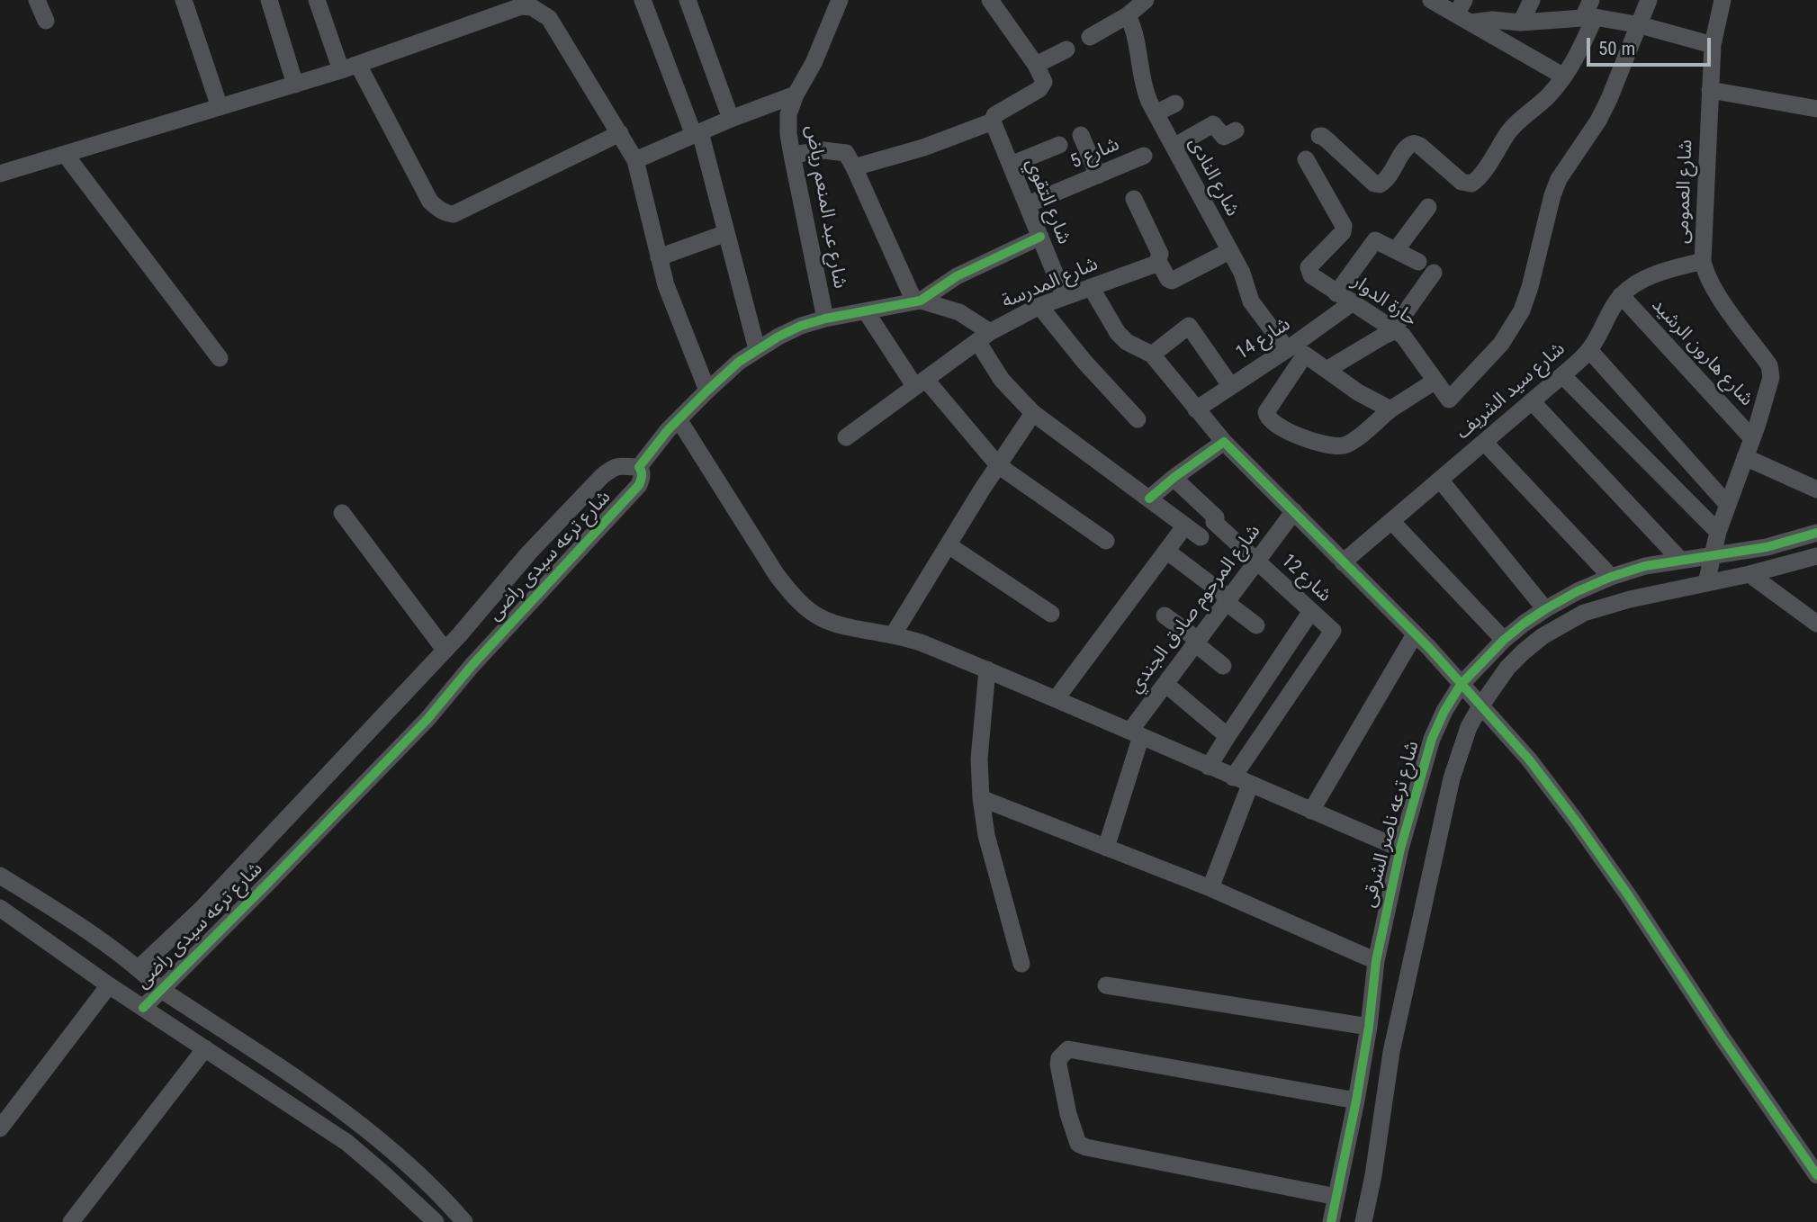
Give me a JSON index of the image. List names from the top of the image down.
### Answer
{
  "streets": {
    "street": [
      "شارع 5",
      "شارع النادى",
      "شارع العمومى",
      "شارع التقوي",
      "شارع عبد المنعم رياض",
      "شارع المدرسة",
      "حارة الدوار",
      "شارع 14",
      "شارع هارون الرشيد",
      "شارع سيد الشريف",
      "شارع ترعه سيدى راضى",
      "شارع 12",
      "شارع المرحوم صادق الجندي",
      "شارع ترعه ناصر الشرقى"
    ]
  },
  "crossings": [
    ["شارع 5", "شارع التقوي"],
    ["شارع النادى", "شارع 14"],
    ["شارع العمومى", "شارع هارون الرشيد"],
    ["شارع العمومى", "شارع سيد الشريف"],
    ["شارع التقوي", "شارع المدرسة"],
    ["شارع التقوي", "شارع ترعه سيدى راضى"],
    ["شارع عبد المنعم رياض", "شارع ترعه سيدى راضى"],
    ["حارة الدوار", "شارع 14"],
    ["شارع هارون الرشيد", "شارع سيد الشريف"],
    ["شارع 12", "شارع المرحوم صادق الجندي"]
  ],
  "scale_bar": "50 m"
}
